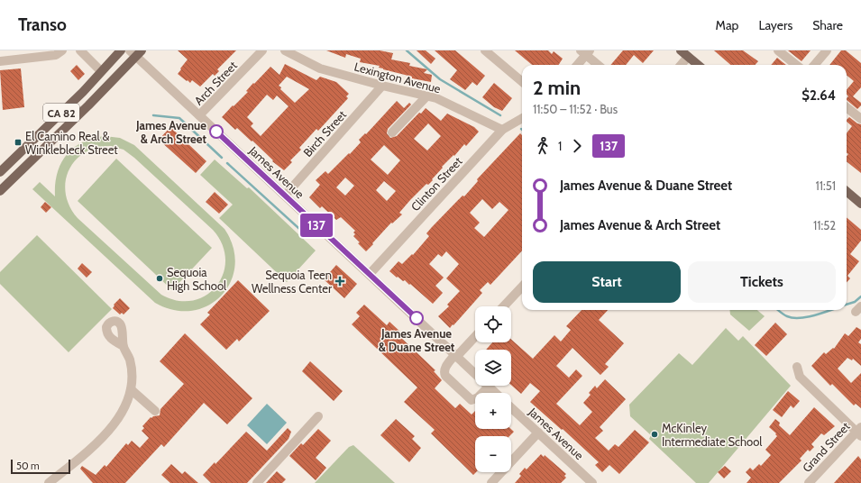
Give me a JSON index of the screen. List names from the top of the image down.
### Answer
{
  "streets": {
    "main road": ["CA 82"],
    "street": [
      "Lexington Avenue",
      "Arch Street",
      "Birch Street",
      "James Avenue",
      "Clinton Street",
      "Grand Street"
    ]
  },
  "crossings": [
    ["Lexington Avenue", "Birch Street"],
    ["Lexington Avenue", "Clinton Street"],
    ["Arch Street", "James Avenue"],
    ["CA 82", "James Avenue"],
    ["Birch Street", "James Avenue"],
    ["James Avenue", "Clinton Street"]
  ],
  "places": {
    "other": [
      "James Avenue & Arch Street",
      "Sequoia High School",
      "James Avenue & Duane Street",
      "McKinley Intermediate School"
    ],
    "transit": ["El Camino Real & Winklebleck Street"],
    "health": ["Sequoia Teen Wellness Center"]
  },
  "lines": ["bus line 137"],
  "scale_bar": "50 m",
  "page": {
    "header": "Transo",
    "nav": ["Map", "Layers", "Share"],
    "on_map": "137",
    "heading": ["2 min", "11:50 – 11:52 · Bus", "$2.64"],
    "legs": ["1", "137"],
    "list": [
      {
        "name": "James Avenue & Duane Street",
        "value": "11:51"
      },
      {
        "name": "James Avenue & Arch Street",
        "value": "11:52"
      }
    ],
    "buttons": ["Start", "Tickets"],
    "map_buttons": ["+", "−"],
    "scale": "50 m"
  }
}
